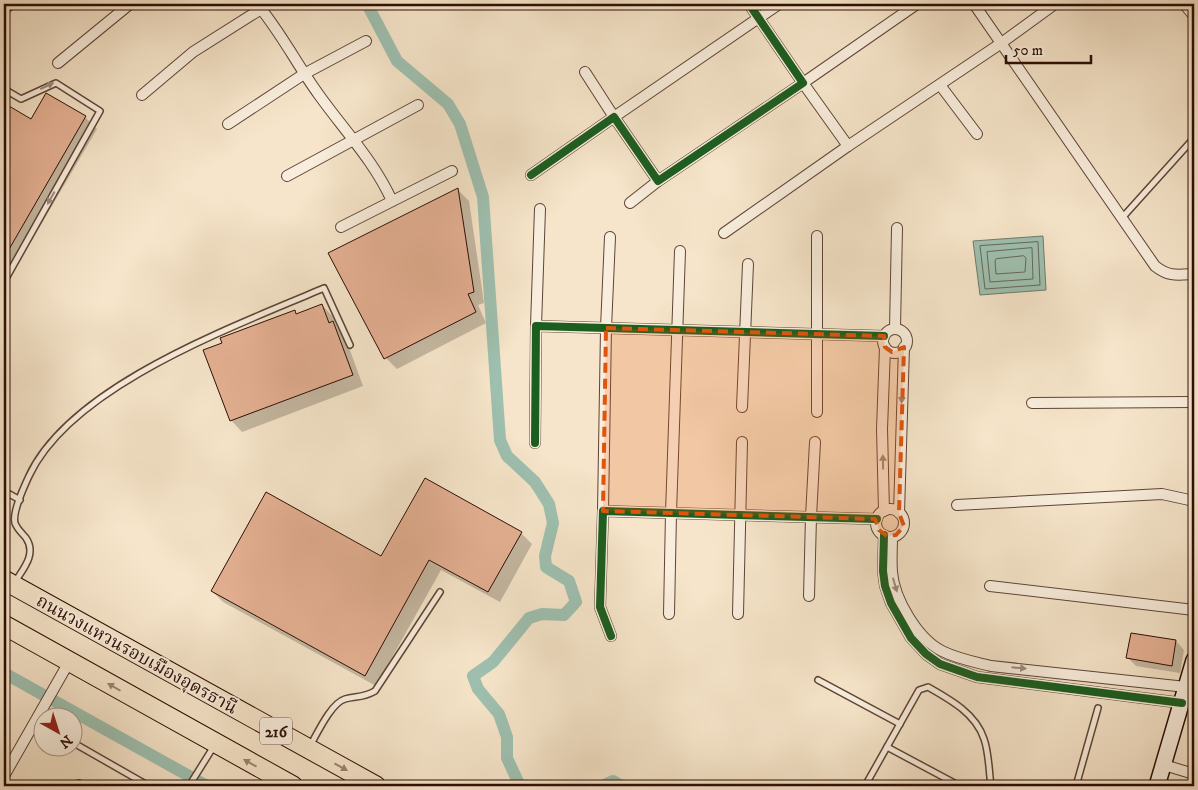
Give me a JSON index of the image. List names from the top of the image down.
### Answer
{
  "streets": {
    "highway": ["ถนนวงแหวนรอบเมืองอุดรธานี", "216"]
  },
  "scale_bar": "50 m",
  "north": "bottom right"
}
